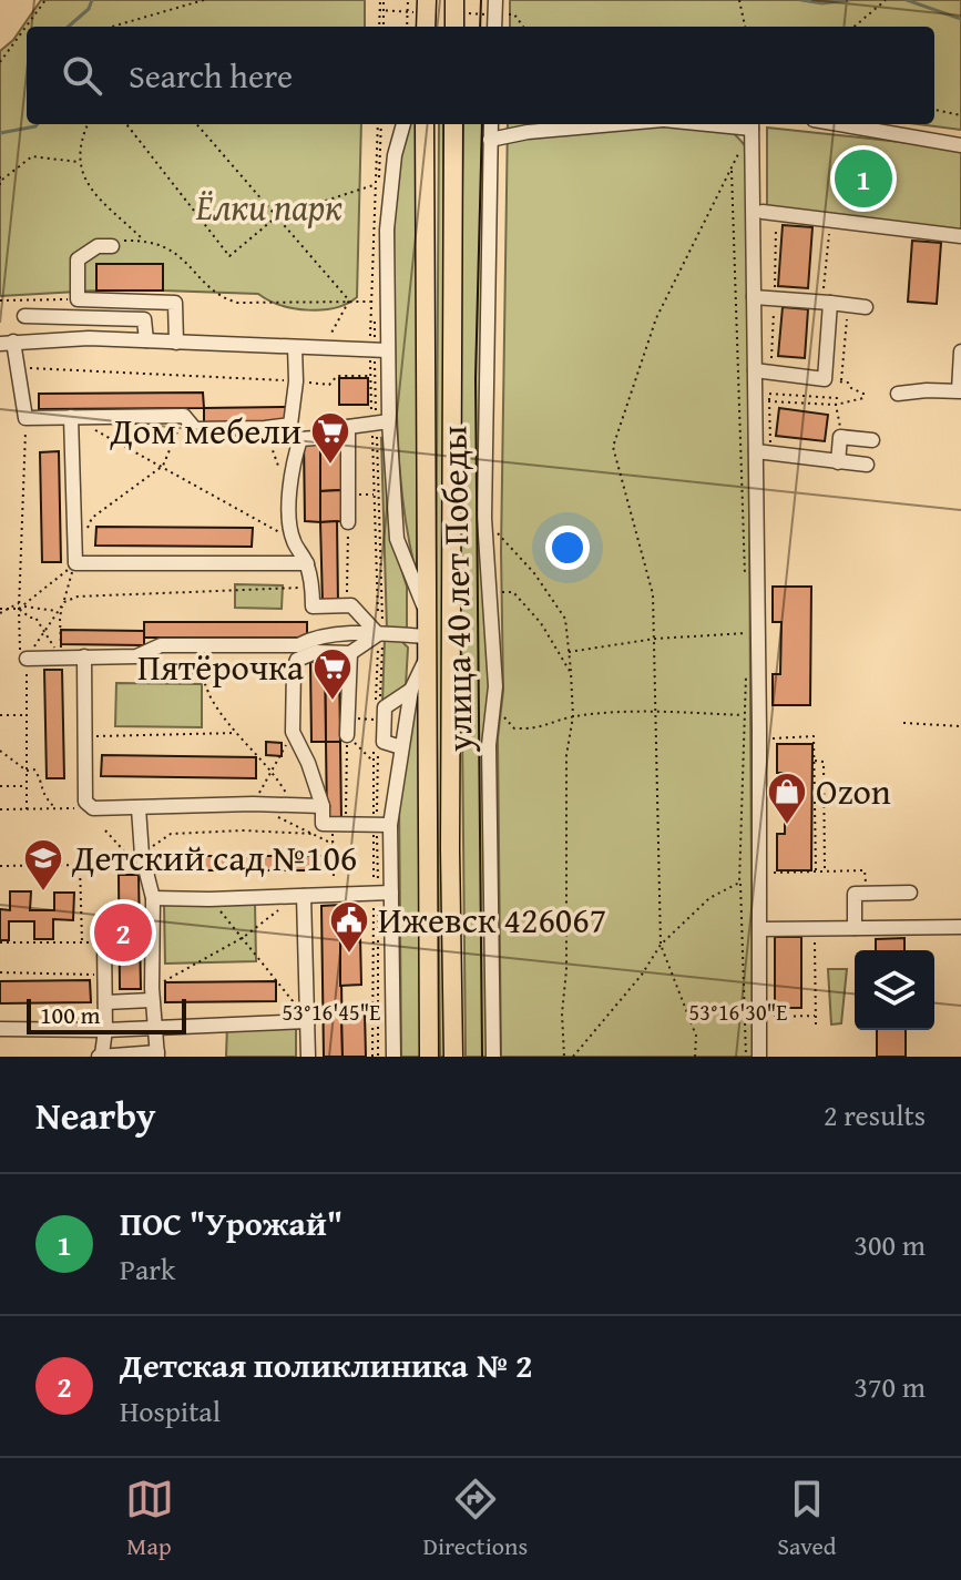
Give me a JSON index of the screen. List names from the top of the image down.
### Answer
{
  "streets": {
    "main road": ["улица 40 лет Победы"]
  },
  "parks": ["Ёлки парк"],
  "places": {
    "supermarket": ["Дом мебели", "Пятёрочка"],
    "shop": ["Ozon"],
    "school or university": ["Детский сад №106"],
    "public building": ["Ижевск 426067"]
  },
  "scale_bar": "100 m",
  "page": {
    "search": "Search here",
    "pins": ["1", "2"],
    "scale": "100 m",
    "heading": ["Nearby", "2 results"],
    "list": [
      {
        "mark": "1",
        "name": "ПОС \"Урожай\"",
        "note": "Park",
        "value": "300 m"
      },
      {
        "mark": "2",
        "name": "Детская поликлиника № 2",
        "note": "Hospital",
        "value": "370 m"
      }
    ],
    "nav": ["Map", "Directions", "Saved"]
  },
  "coordinates": ["53°16'45\"E", "53°16'30\"E"]
}
